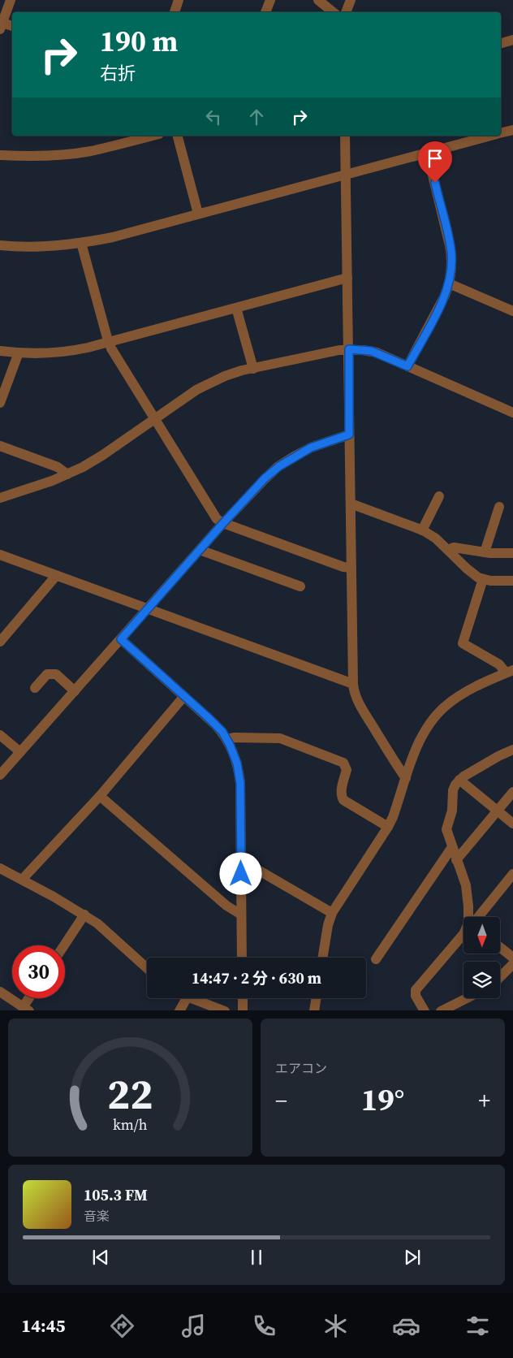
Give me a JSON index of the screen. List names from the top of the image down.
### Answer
{
  "north": "bottom",
  "page": {
    "turn": ["190 m", "右折"],
    "limit": "30",
    "trip": "14:47 · 2 分 · 630 m",
    "tile": "エアコン",
    "heat": ["−", "19°", "+"],
    "song": ["105.3 FM", "音楽"],
    "tabs": "14:45",
    "gauge": ["22", "km/h"]
  }
}
